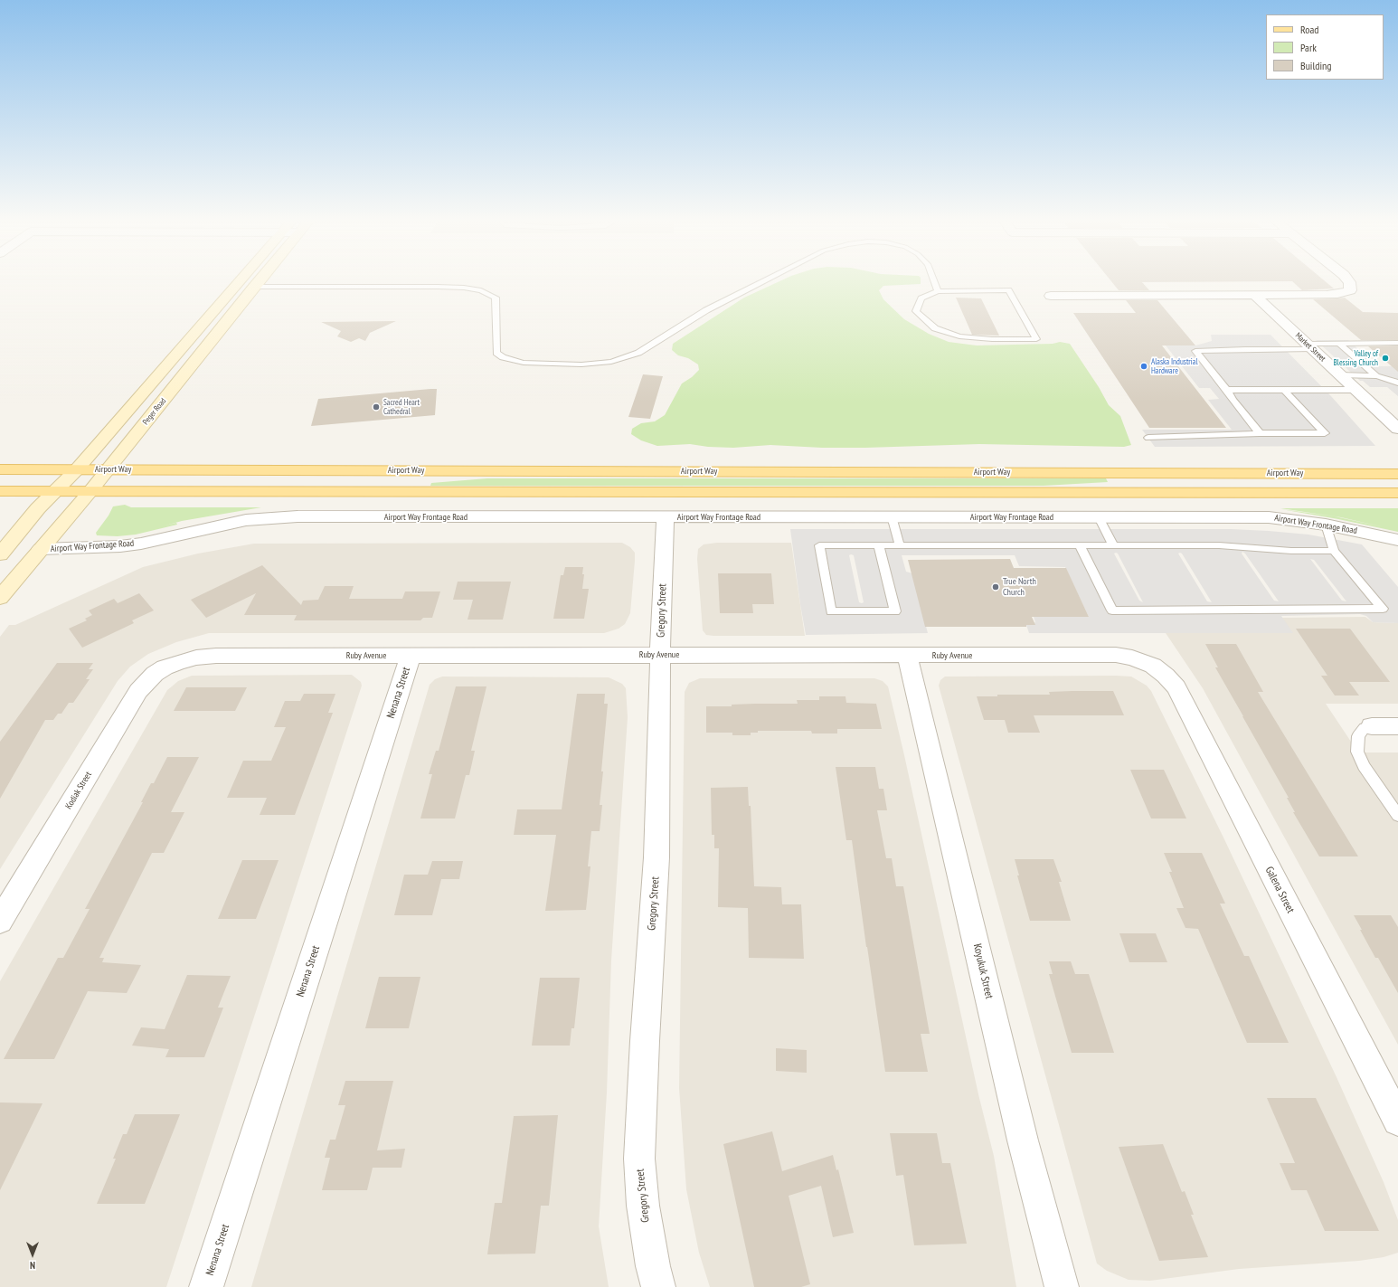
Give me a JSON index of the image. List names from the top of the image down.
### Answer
{
  "streets": {
    "main road": ["Peger Road", "Airport Way"],
    "street": [
      "Market Street",
      "Airport Way Frontage Road",
      "Gregory Street",
      "Ruby Avenue",
      "Nenana Street",
      "Kodiak Street",
      "Galena Street",
      "Koyukuk Street"
    ]
  },
  "crossings": [
    ["Peger Road", "Airport Way"],
    ["Peger Road", "Airport Way Frontage Road"],
    ["Airport Way Frontage Road", "Gregory Street"],
    ["Gregory Street", "Ruby Avenue"],
    ["Ruby Avenue", "Nenana Street"],
    ["Ruby Avenue", "Kodiak Street"],
    ["Ruby Avenue", "Galena Street"],
    ["Ruby Avenue", "Koyukuk Street"]
  ],
  "places": [
    "Valley of Blessing Church",
    "Alaska Industrial Hardware",
    "Sacred Heart Cathedral",
    "True North Church"
  ],
  "legend": ["Road", "Park", "Building"],
  "north": "bottom"
}
